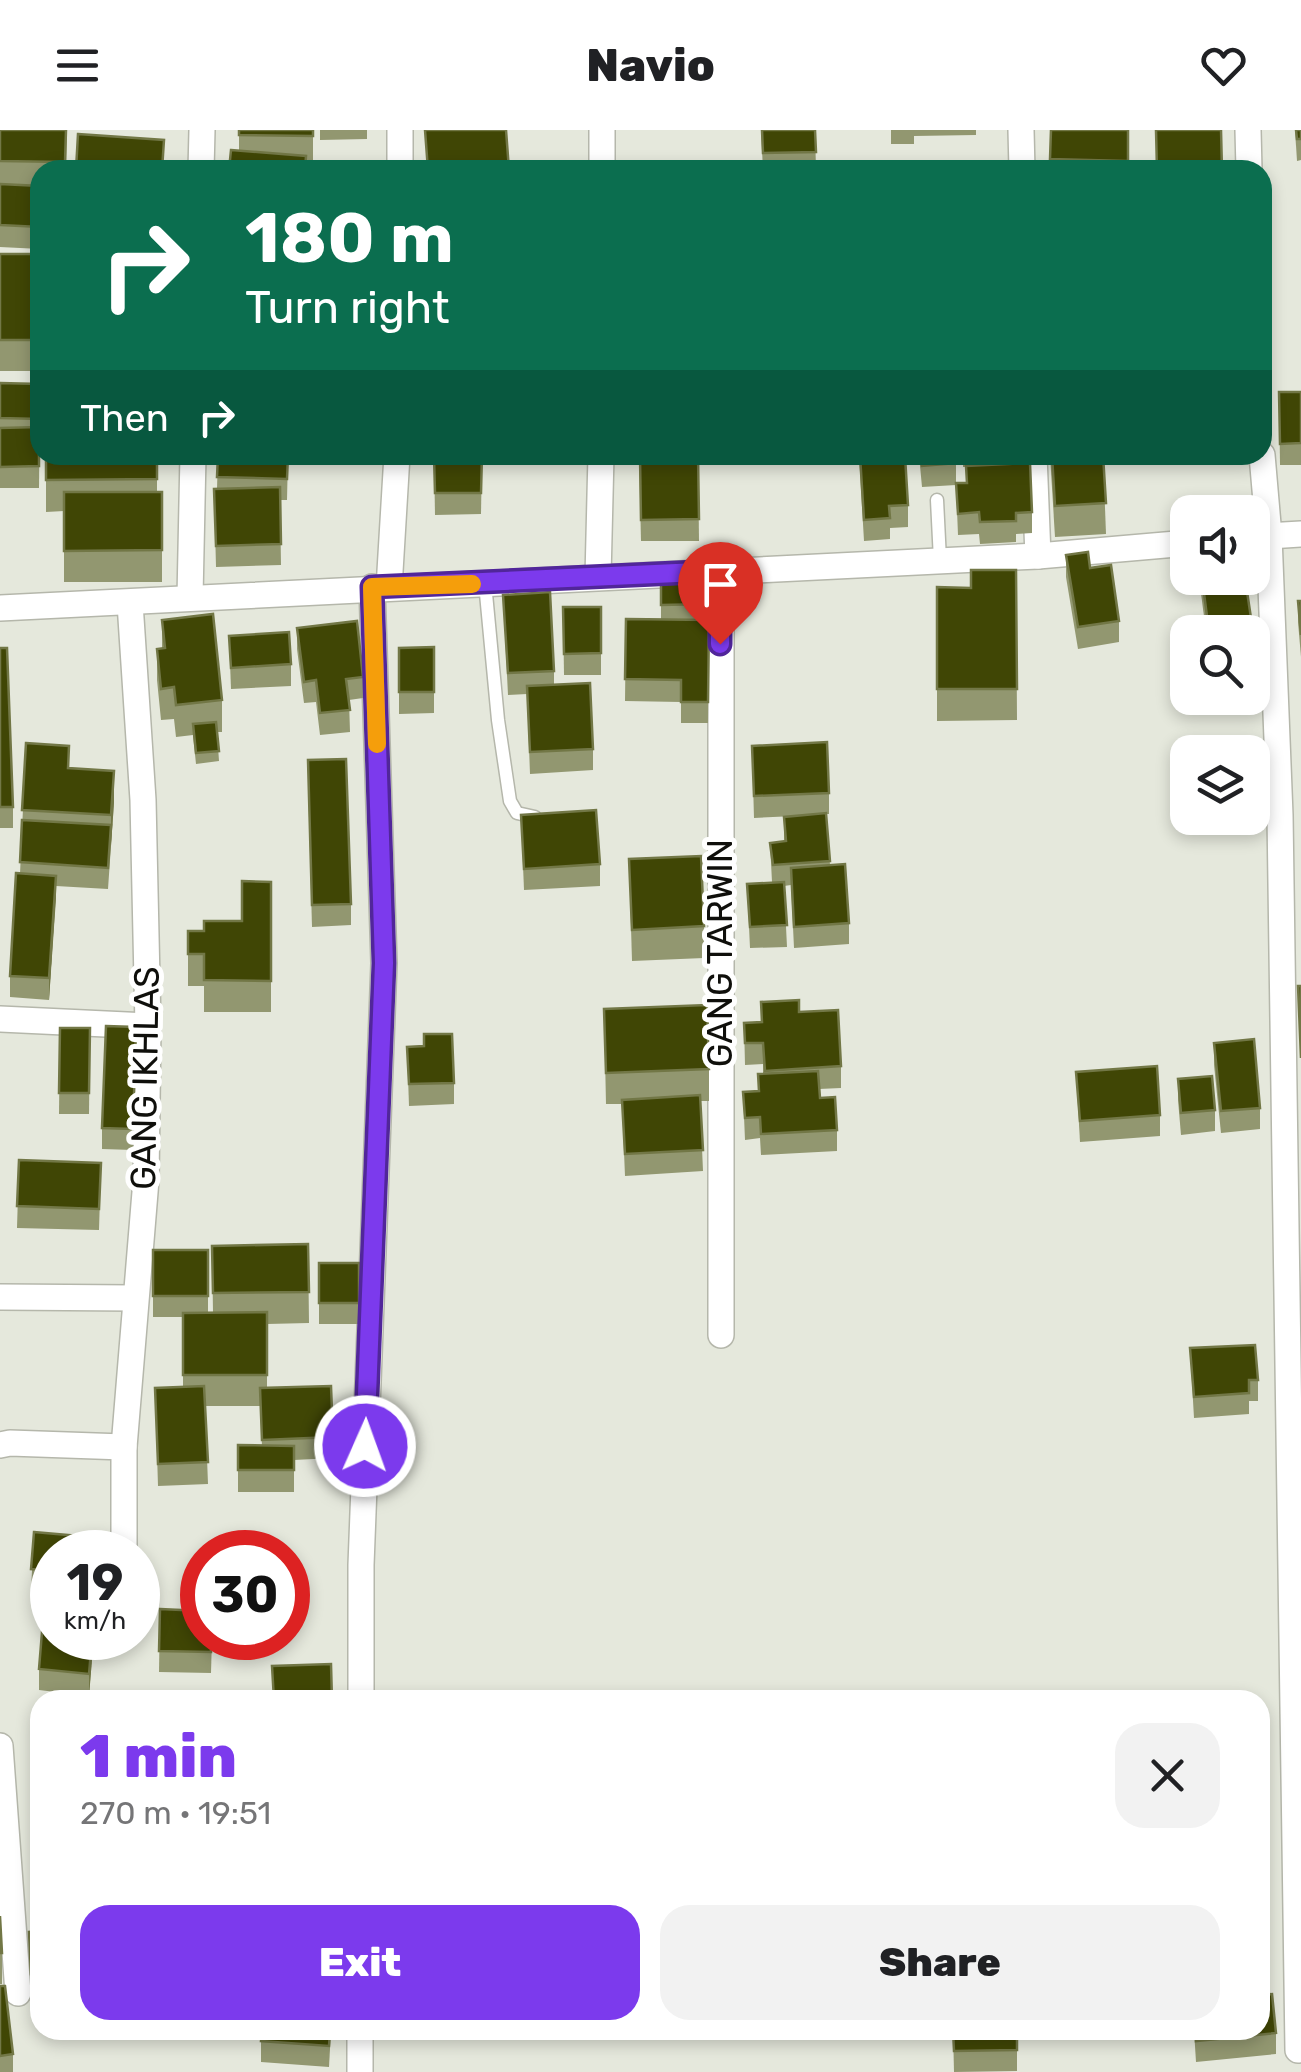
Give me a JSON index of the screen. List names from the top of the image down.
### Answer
{
  "streets": {
    "street": ["GANG TARWIN", "GANG IKHLAS"]
  },
  "page": {
    "header": "Navio",
    "turn": ["180 m", "Turn right"],
    "then": "Then",
    "speed": "19 km/h",
    "limit": "30",
    "heading": ["1 min", "270 m · 19:51"],
    "buttons": ["Exit", "Share"]
  }
}
